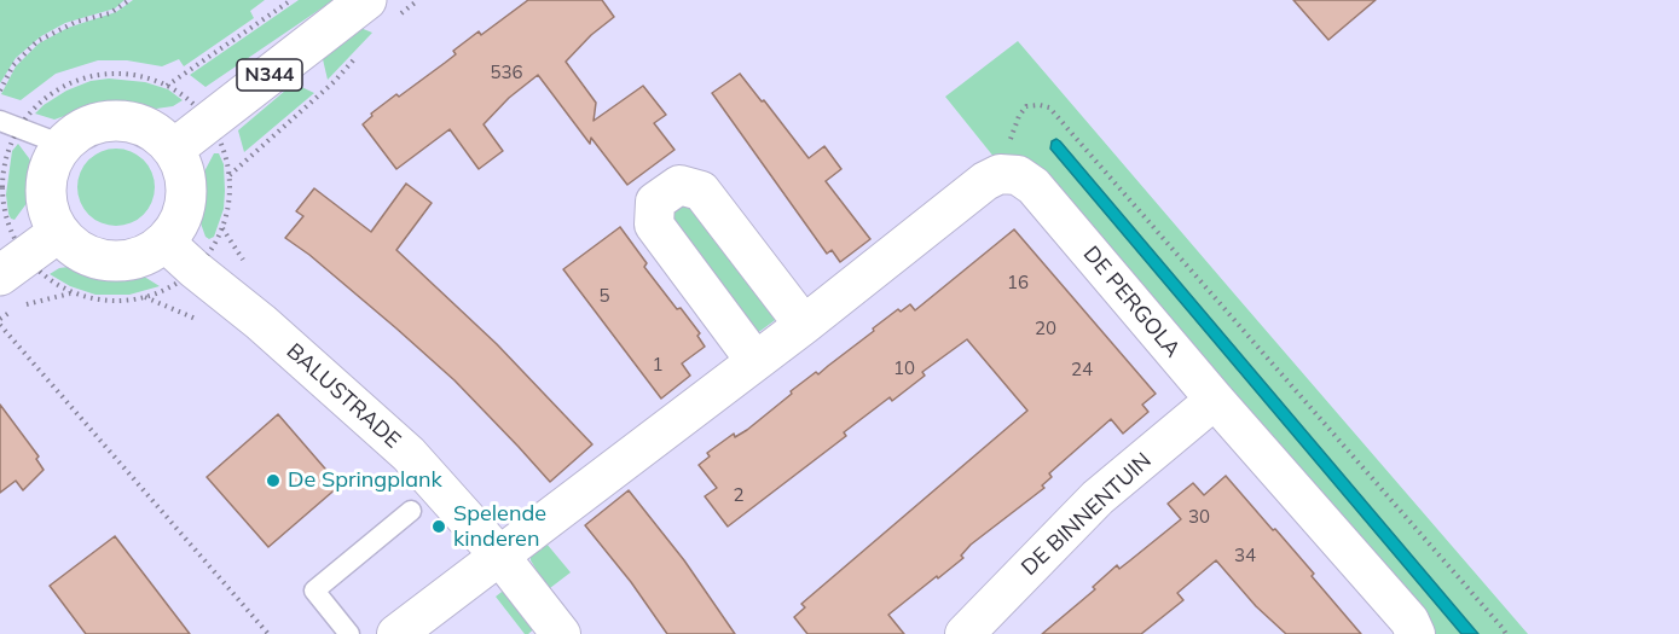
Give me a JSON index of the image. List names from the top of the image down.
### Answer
{
  "streets": {
    "main road": ["N344"],
    "street": ["DE PERGOLA", "BALUSTRADE", "DE BINNENTUIN"]
  },
  "crossings": [
    ["N344", "BALUSTRADE"],
    ["DE PERGOLA", "DE BINNENTUIN"]
  ],
  "places": ["De Springplank", "Spelende kinderen"],
  "house_numbers": [
    "536",
    "16",
    "5",
    "20",
    "1",
    "10",
    "24",
    "2",
    "30",
    "34"
  ]
}
